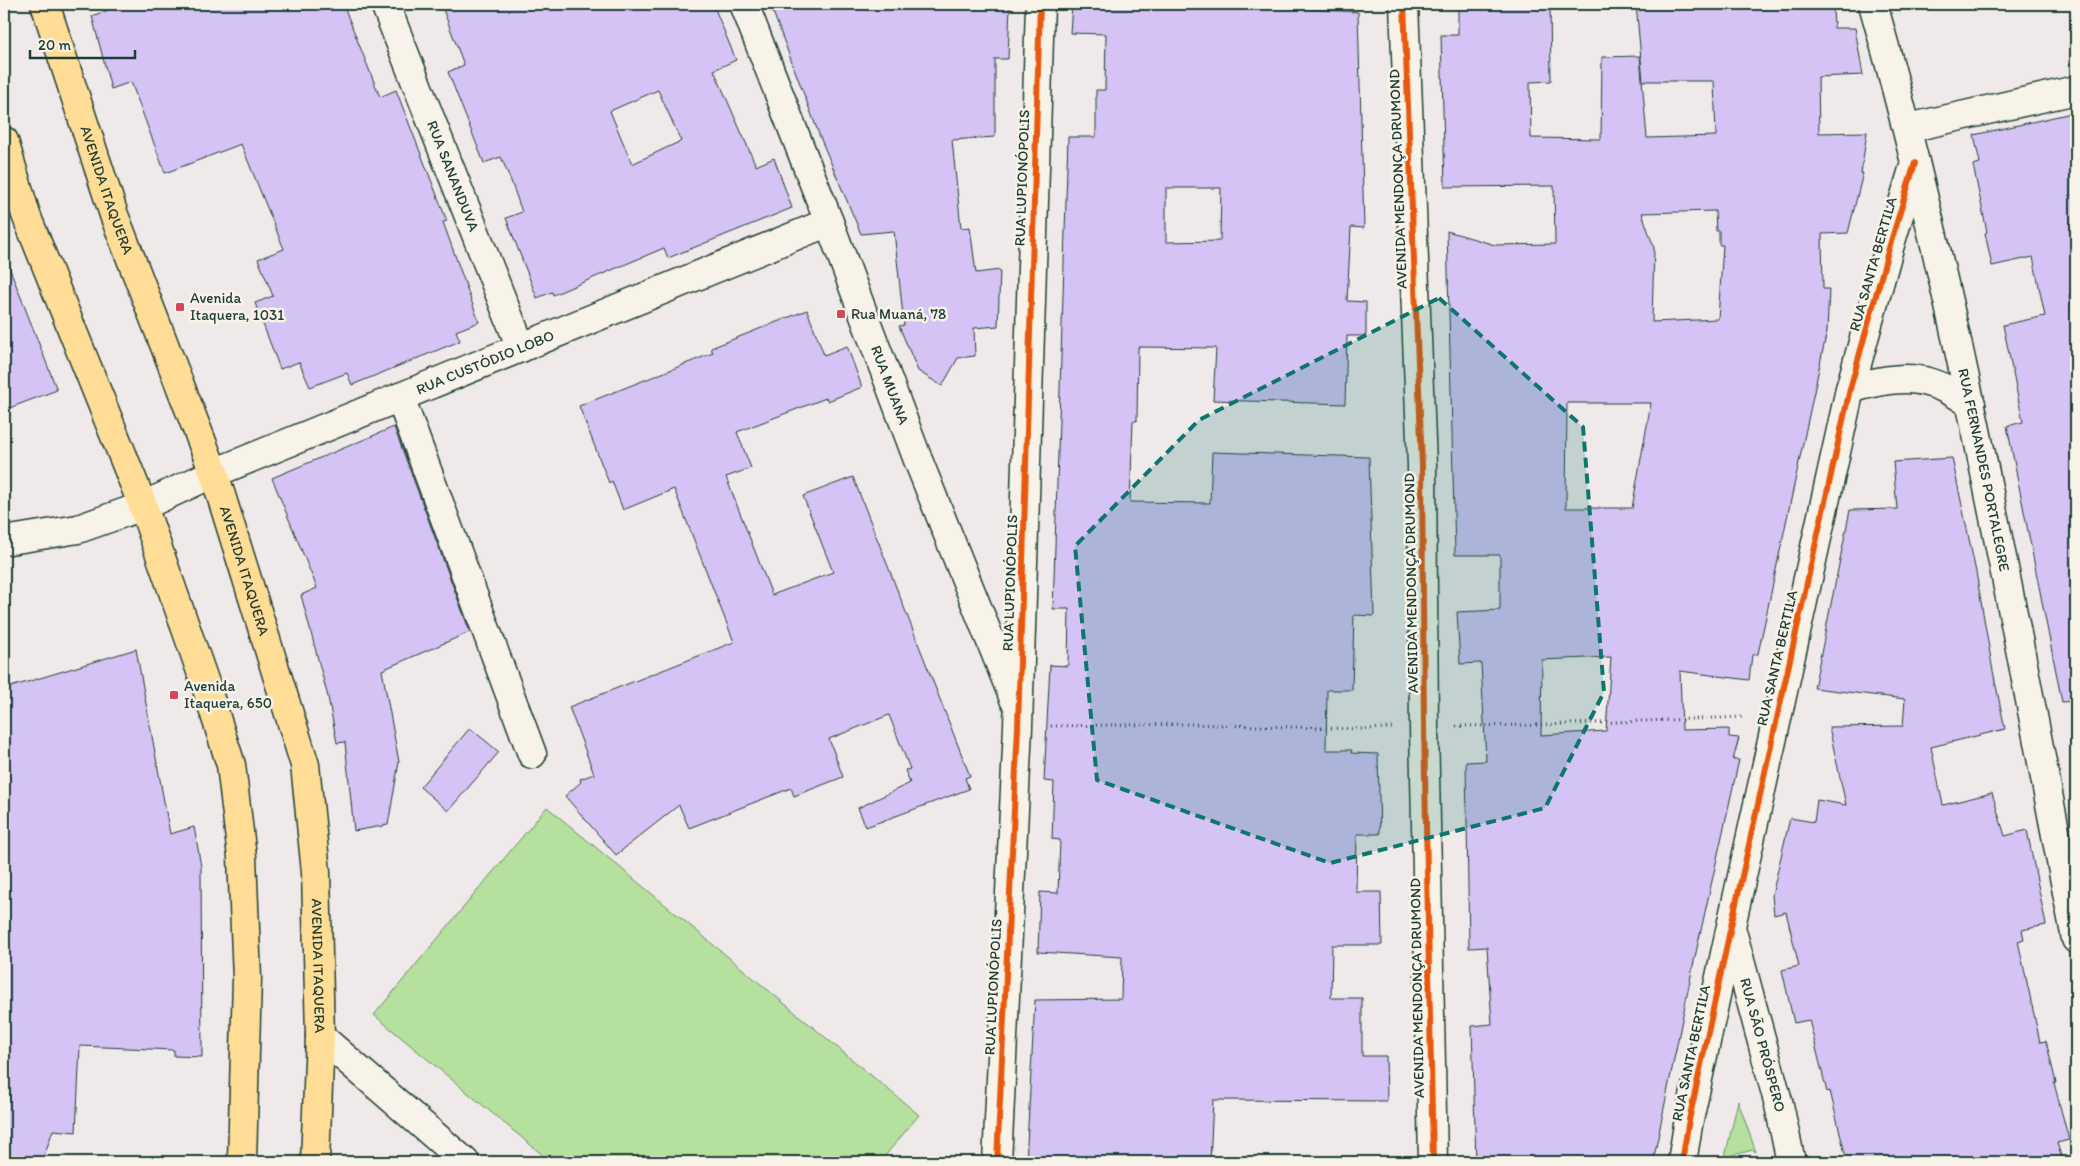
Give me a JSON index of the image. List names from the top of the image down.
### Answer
{
  "streets": {
    "main road": ["AVENIDA ITAQUERA"],
    "street": [
      "RUA SANANDUVA",
      "RUA LUPIONÓPOLIS",
      "AVENIDA MENDONÇA DRUMOND",
      "RUA SANTA BERTILA",
      "RUA CUSTÓDIO LOBO",
      "RUA MUANA",
      "RUA FERNANDES PORTALEGRE",
      "RUA SÃO PRÓSPERO"
    ]
  },
  "crossings": [
    ["RUA SANANDUVA", "RUA CUSTÓDIO LOBO"],
    ["RUA LUPIONÓPOLIS", "RUA MUANA"],
    ["AVENIDA ITAQUERA", "RUA CUSTÓDIO LOBO"],
    ["RUA SANTA BERTILA", "RUA FERNANDES PORTALEGRE"],
    ["RUA SANTA BERTILA", "RUA SÃO PRÓSPERO"],
    ["RUA CUSTÓDIO LOBO", "RUA MUANA"]
  ],
  "places": {
    "transit": ["Avenida Itaquera, 1031", "Rua Muaná, 78", "Avenida Itaquera, 650"]
  },
  "scale_bar": "20 m"
}
